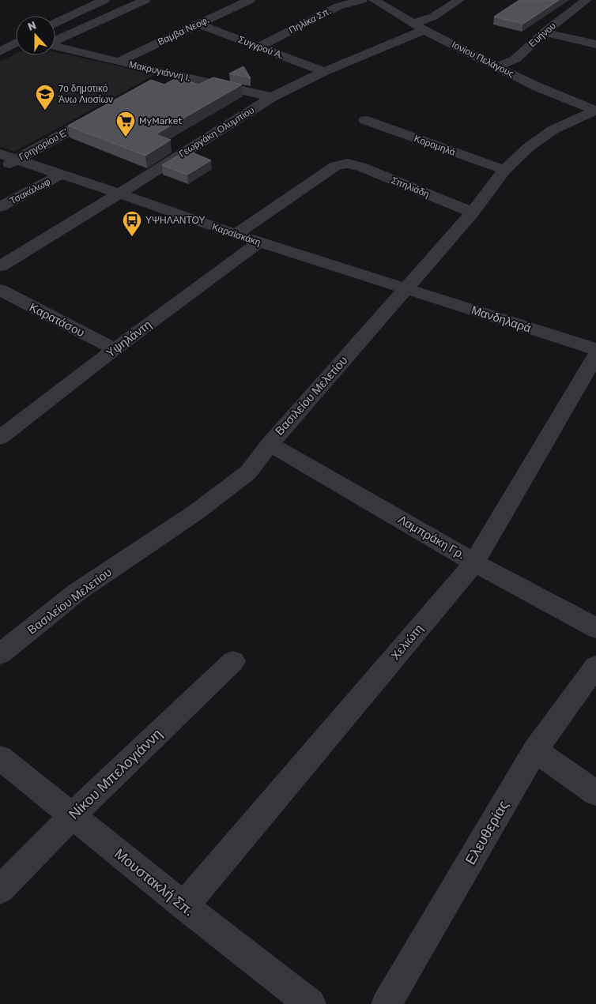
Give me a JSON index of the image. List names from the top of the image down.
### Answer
{
  "streets": {
    "street": [
      "Πηλίκα Σπ.",
      "Βαμβα Νεοφ.",
      "Ευήνου",
      "Συγγρού Α.",
      "Ιονίου Πελάγους",
      "Μακρυγιάννη Ι.",
      "Γεωργάκη Ολυμπίου",
      "Γρηγορίου Ε'",
      "Κορομηλά",
      "Σπηλιάδη",
      "Τσακάλωφ",
      "Καραϊσκάκη",
      "Μανδηλαρά",
      "Καρατάσου",
      "Υψηλάντη",
      "Βασιλείου Μελετίου",
      "Λαμπράκη Γρ.",
      "Χελιώτη",
      "Νίκου Μπελογιάννη",
      "Ελευθερίας",
      "Μουστακλή Σπ."
    ]
  },
  "crossings": [
    ["Πηλίκα Σπ.", "Συγγρού Α."],
    ["Βαμβα Νεοφ.", "Συγγρού Α."],
    ["Βαμβα Νεοφ.", "Μακρυγιάννη Ι."],
    ["Ευήνου", "Ιονίου Πελάγους"],
    ["Συγγρού Α.", "Γεωργάκη Ολυμπίου"],
    ["Ιονίου Πελάγους", "Γεωργάκη Ολυμπίου"],
    ["Ιονίου Πελάγους", "Βασιλείου Μελετίου"],
    ["Μακρυγιάννη Ι.", "Γεωργάκη Ολυμπίου"],
    ["Γεωργάκη Ολυμπίου", "Καραϊσκάκη"],
    ["Γρηγορίου Ε'", "Καραϊσκάκη"],
    ["Κορομηλά", "Βασιλείου Μελετίου"],
    ["Σπηλιάδη", "Καραϊσκάκη"],
    ["Σπηλιάδη", "Βασιλείου Μελετίου"],
    ["Τσακάλωφ", "Καραϊσκάκη"],
    ["Καραϊσκάκη", "Μανδηλαρά"],
    ["Καραϊσκάκη", "Υψηλάντη"],
    ["Καραϊσκάκη", "Βασιλείου Μελετίου"],
    ["Μανδηλαρά", "Βασιλείου Μελετίου"],
    ["Καρατάσου", "Υψηλάντη"],
    ["Βασιλείου Μελετίου", "Λαμπράκη Γρ."],
    ["Λαμπράκη Γρ.", "Χελιώτη"],
    ["Χελιώτη", "Μουστακλή Σπ."],
    ["Νίκου Μπελογιάννη", "Μουστακλή Σπ."]
  ],
  "places": {
    "school or university": ["7ο δημοτικό Άνω Λιοσίων"],
    "supermarket": ["MyMarket"],
    "bus stop": ["ΥΨΗΛΑΝΤΟΥ"]
  },
  "north": "top"
}
